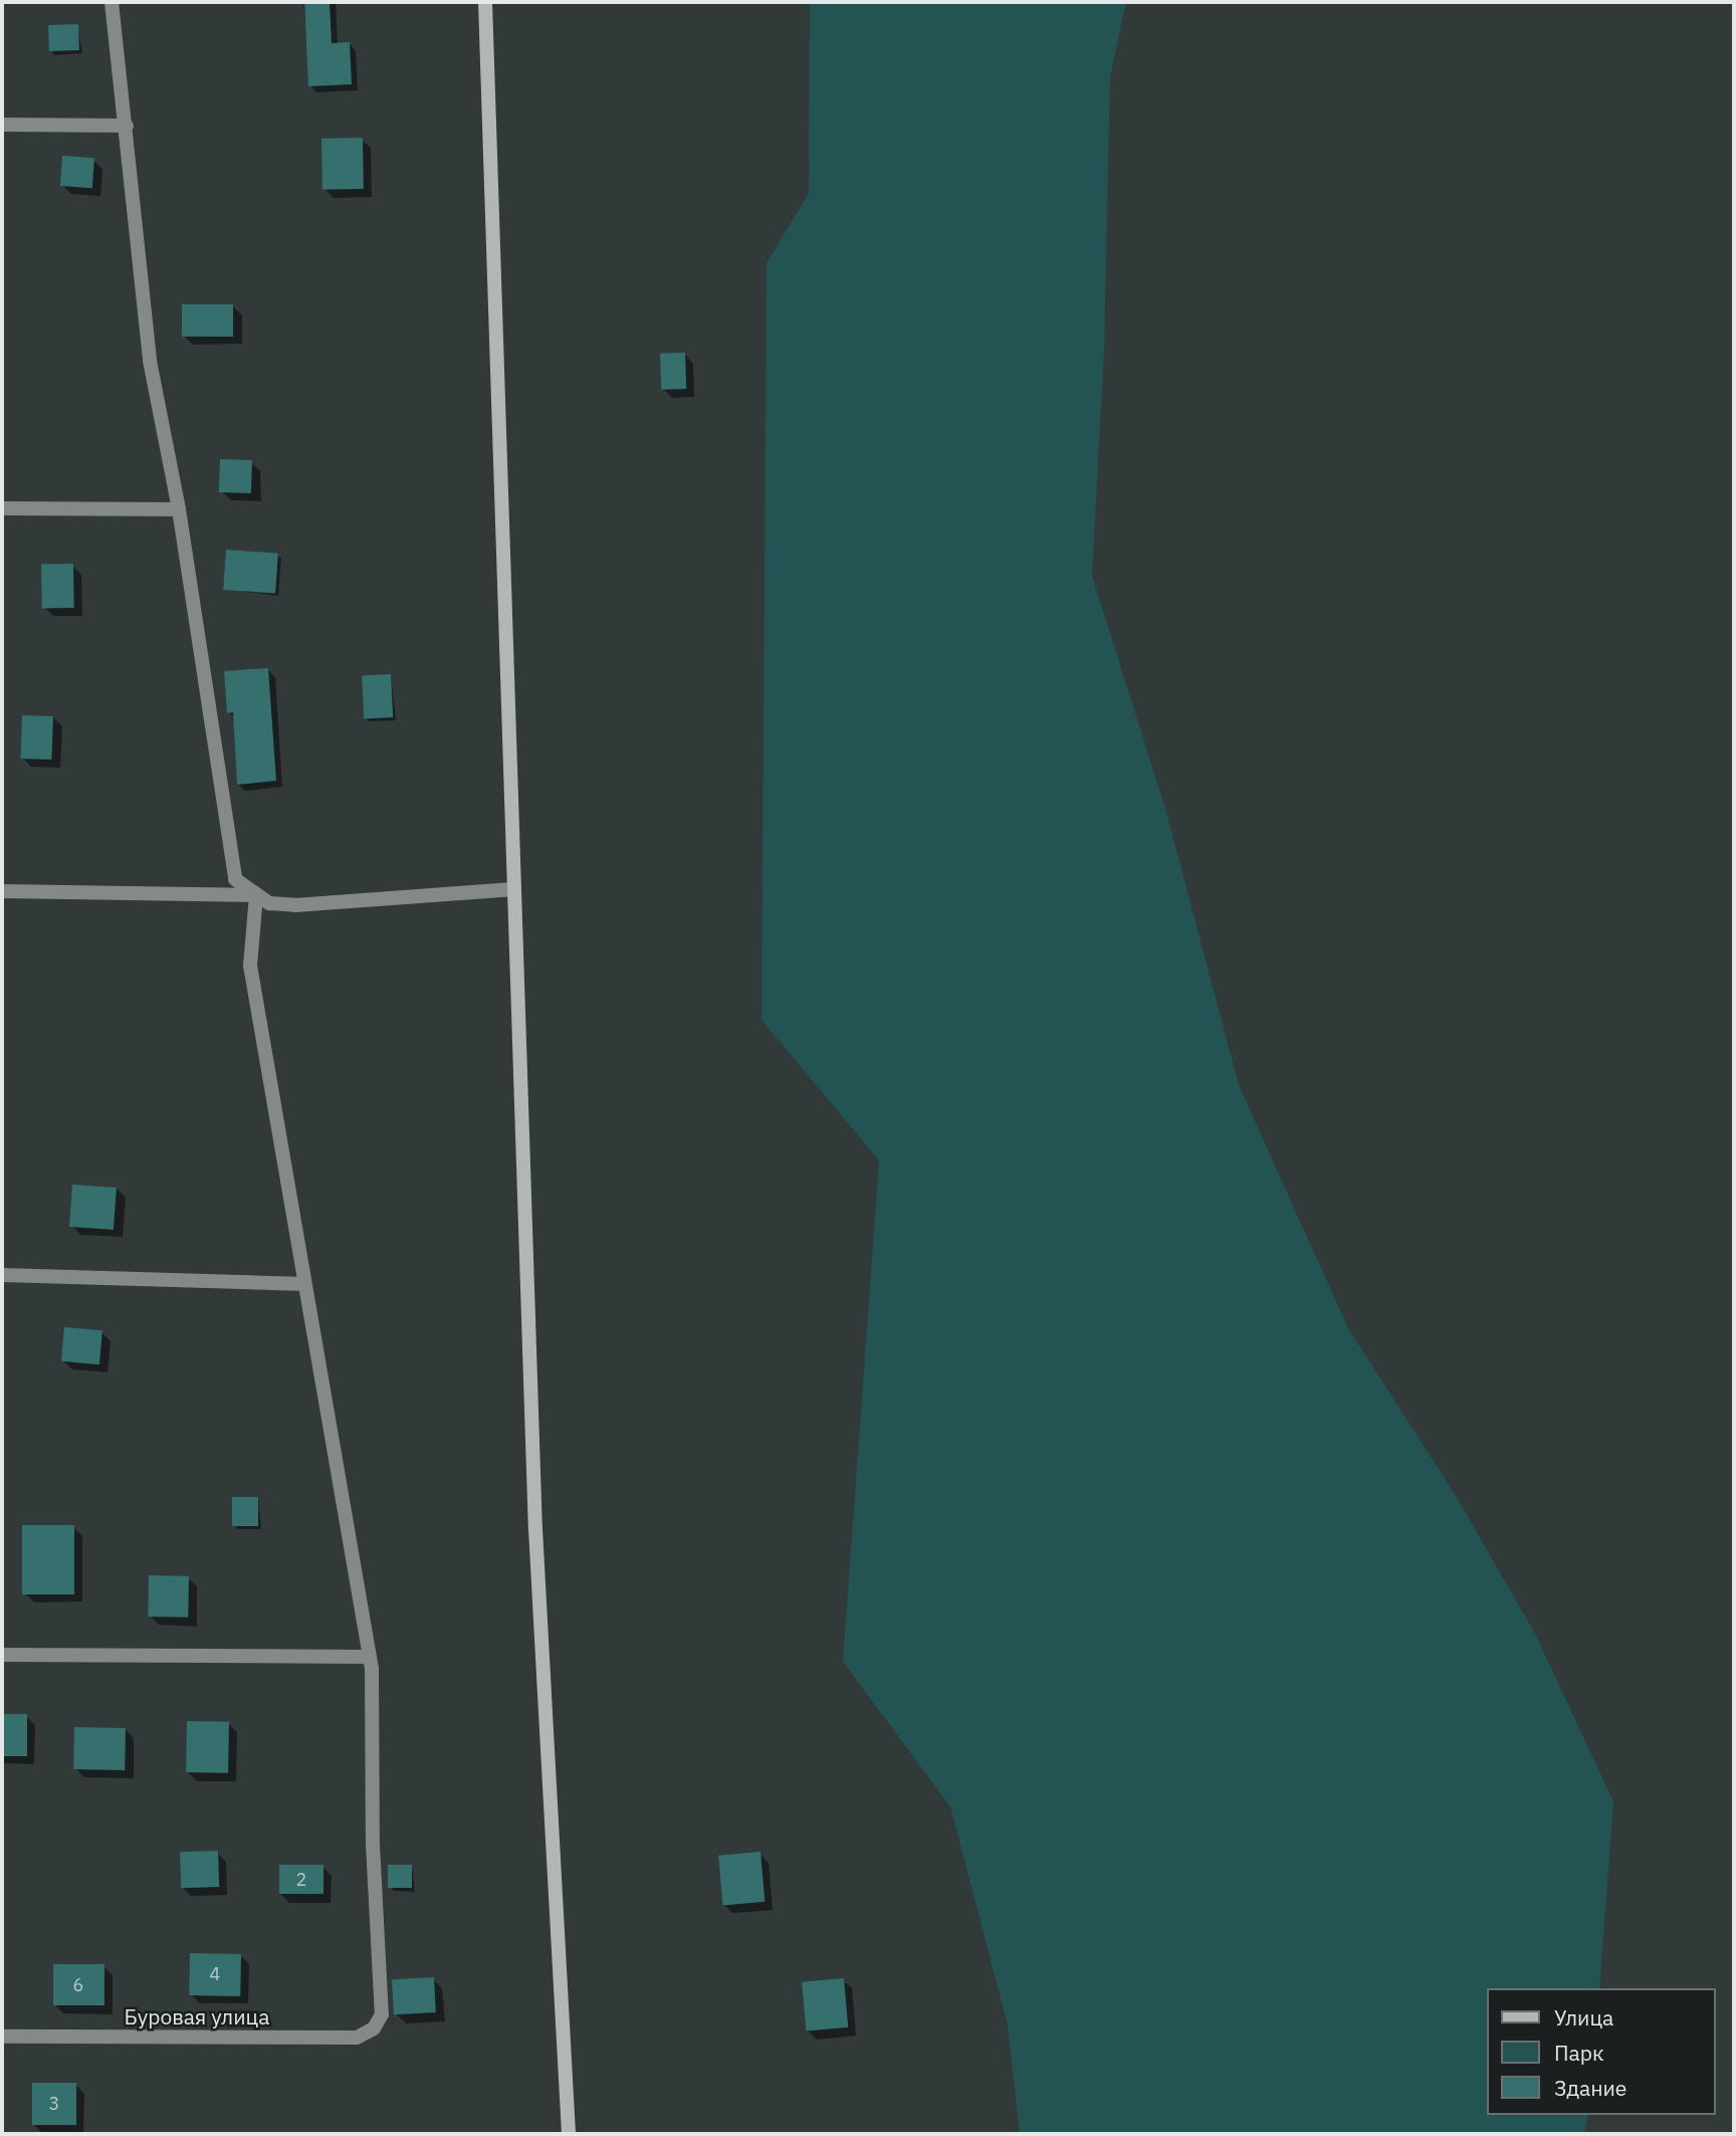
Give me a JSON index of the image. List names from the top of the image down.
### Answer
{
  "streets": {
    "street": ["Буровая улица"]
  },
  "house_numbers": [
    "2",
    "4",
    "6",
    "3"
  ],
  "legend": ["Улица", "Парк", "Здание"]
}
